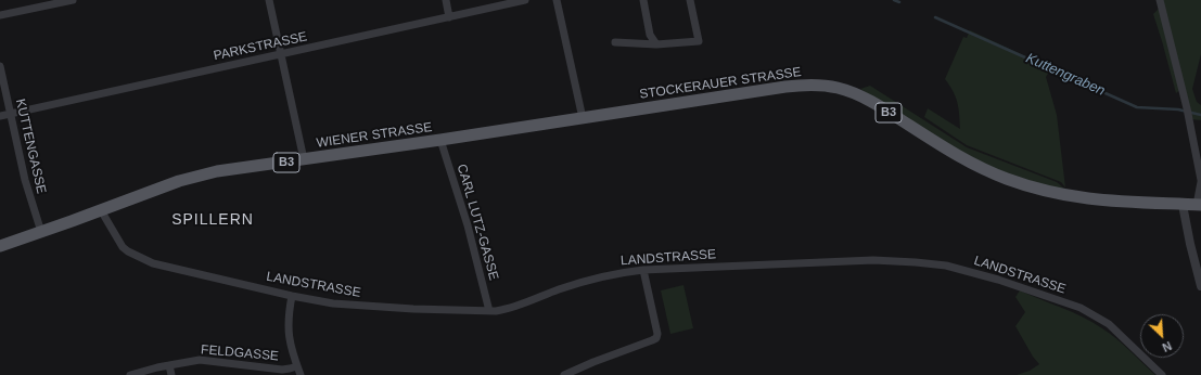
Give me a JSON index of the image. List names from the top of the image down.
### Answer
{
  "streets": {
    "main road": ["STOCKERAUER STRASSE", "B3", "WIENER STRASSE"],
    "street": [
      "PARKSTRASSE",
      "KUTTENGASSE",
      "CARL LUTZ-GASSE",
      "LANDSTRASSE",
      "FELDGASSE"
    ]
  },
  "crossings": [
    ["PARKSTRASSE", "KUTTENGASSE"],
    ["STOCKERAUER STRASSE", "WIENER STRASSE"],
    ["WIENER STRASSE", "KUTTENGASSE"],
    ["WIENER STRASSE", "CARL LUTZ-GASSE"],
    ["WIENER STRASSE", "LANDSTRASSE"],
    ["CARL LUTZ-GASSE", "LANDSTRASSE"]
  ],
  "districts": ["SPILLERN"],
  "water": ["Kuttengraben"],
  "north": "bottom right"
}
